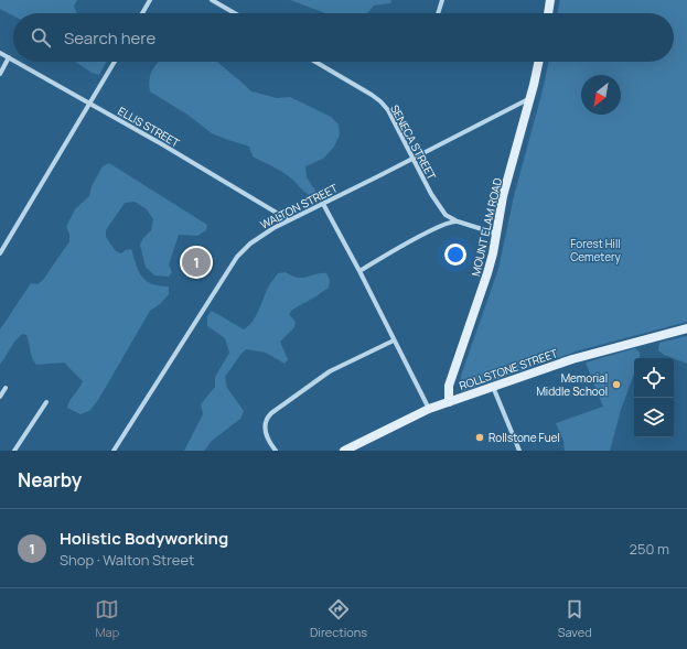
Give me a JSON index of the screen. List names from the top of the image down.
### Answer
{
  "streets": {
    "main road": ["MOUNT ELAM ROAD", "ROLLSTONE STREET"],
    "street": ["ELLIS STREET", "SENECA STREET", "WALTON STREET"]
  },
  "crossings": [
    ["ELLIS STREET", "WALTON STREET"],
    ["SENECA STREET", "WALTON STREET"],
    ["WALTON STREET", "MOUNT ELAM ROAD"],
    ["MOUNT ELAM ROAD", "ROLLSTONE STREET"]
  ],
  "parks": ["Forest Hill Cemetery"],
  "places": ["Memorial Middle School", "Rollstone Fuel"],
  "north": "bottom left",
  "page": {
    "search": "Search here",
    "pins": "1",
    "heading": "Nearby",
    "list": [
      {
        "mark": "1",
        "name": "Holistic Bodyworking",
        "note": "Shop · Walton Street",
        "value": "250 m"
      }
    ],
    "nav": ["Map", "Directions", "Saved"]
  }
}
